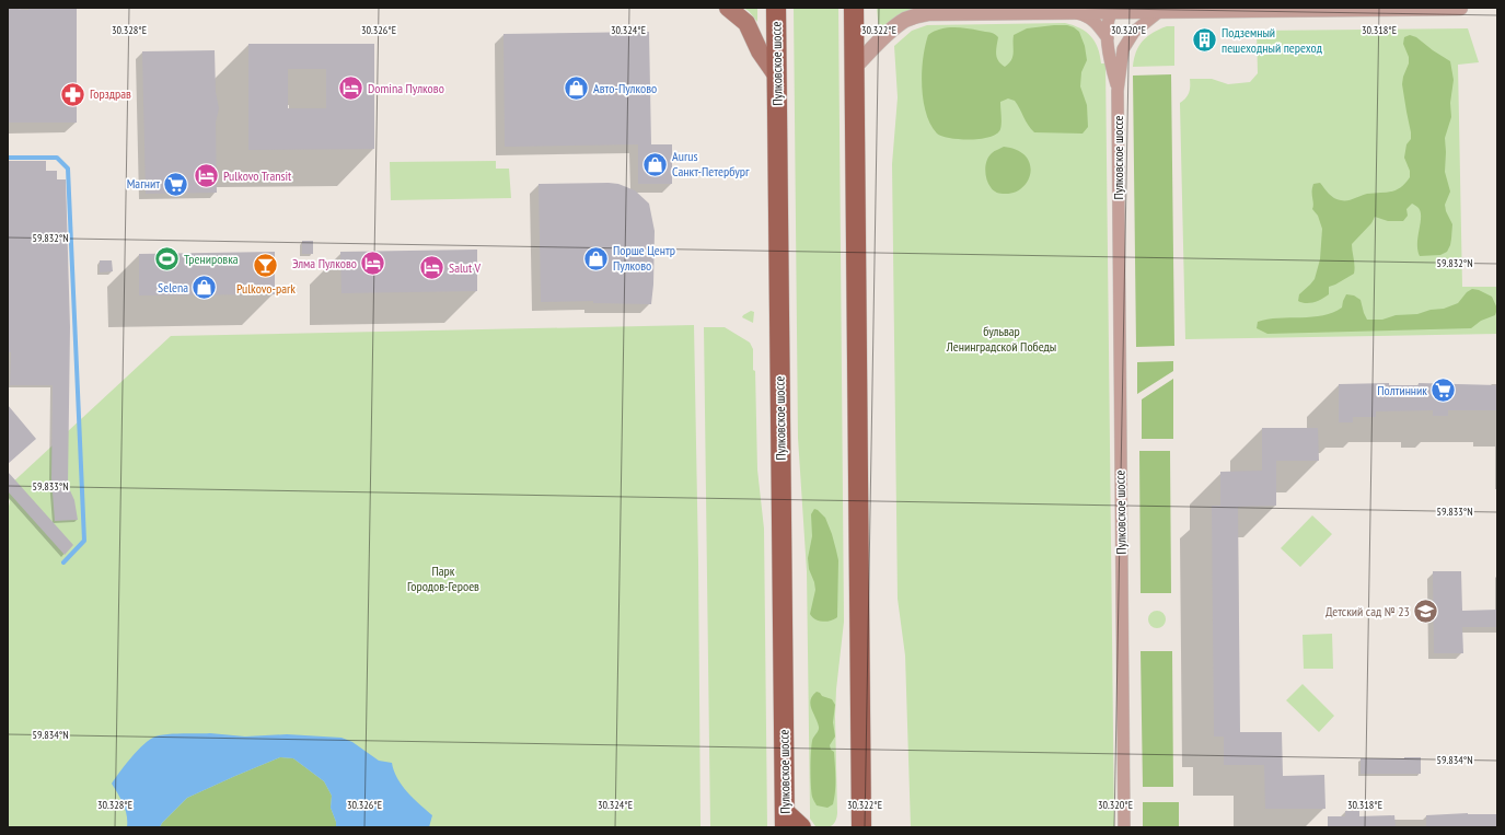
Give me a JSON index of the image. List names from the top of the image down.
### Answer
{
  "streets": {
    "main road": ["Пулковское шоссе"]
  },
  "parks": ["бульвар Ленинградской Победы", "Парк Городов-Героев"],
  "places": {
    "building": ["Подземный пешеходный переход"],
    "hotel": [
      "Domina Пулково",
      "Pulkovo Transit",
      "Элма Пулково",
      "Salut V"
    ],
    "shop": [
      "Авто-Пулково",
      "Aurus Санкт-Петербург",
      "Порше Центр Пулково",
      "Selena"
    ],
    "pharmacy": ["Горздрав"],
    "supermarket": ["Магнит", "Полтинник"],
    "sports": ["Тренировка"],
    "bar": ["Pulkovo-park"],
    "school or university": ["Детский сад № 23"]
  },
  "coordinates": [
    "30.328°E",
    "30.326°E",
    "30.324°E",
    "30.322°E",
    "30.320°E",
    "30.318°E",
    "59.832°N",
    "59.833°N",
    "59.834°N"
  ]
}
